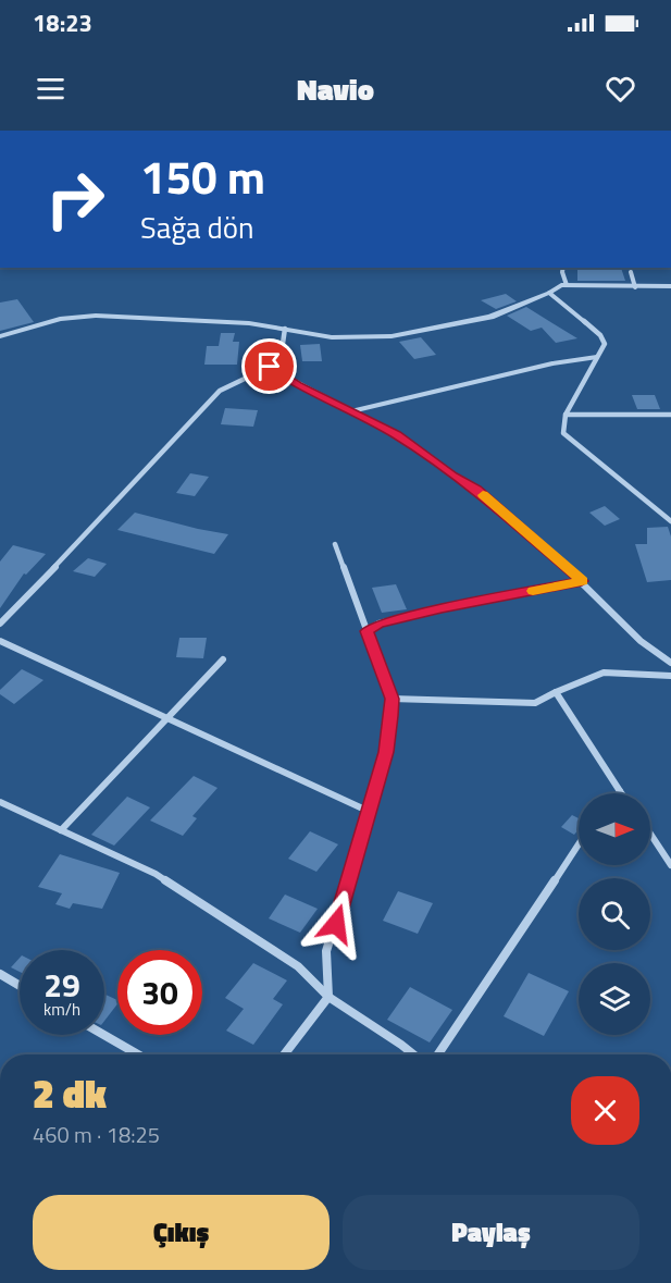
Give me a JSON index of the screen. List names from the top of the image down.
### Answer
{
  "north": "right",
  "page": {
    "status": "18:23",
    "header": "Navio",
    "turn": ["150 m", "Sağa dön"],
    "speed": "29 km/h",
    "limit": "30",
    "heading": ["2 dk", "460 m · 18:25"],
    "buttons": ["Çıkış", "Paylaş"]
  }
}
